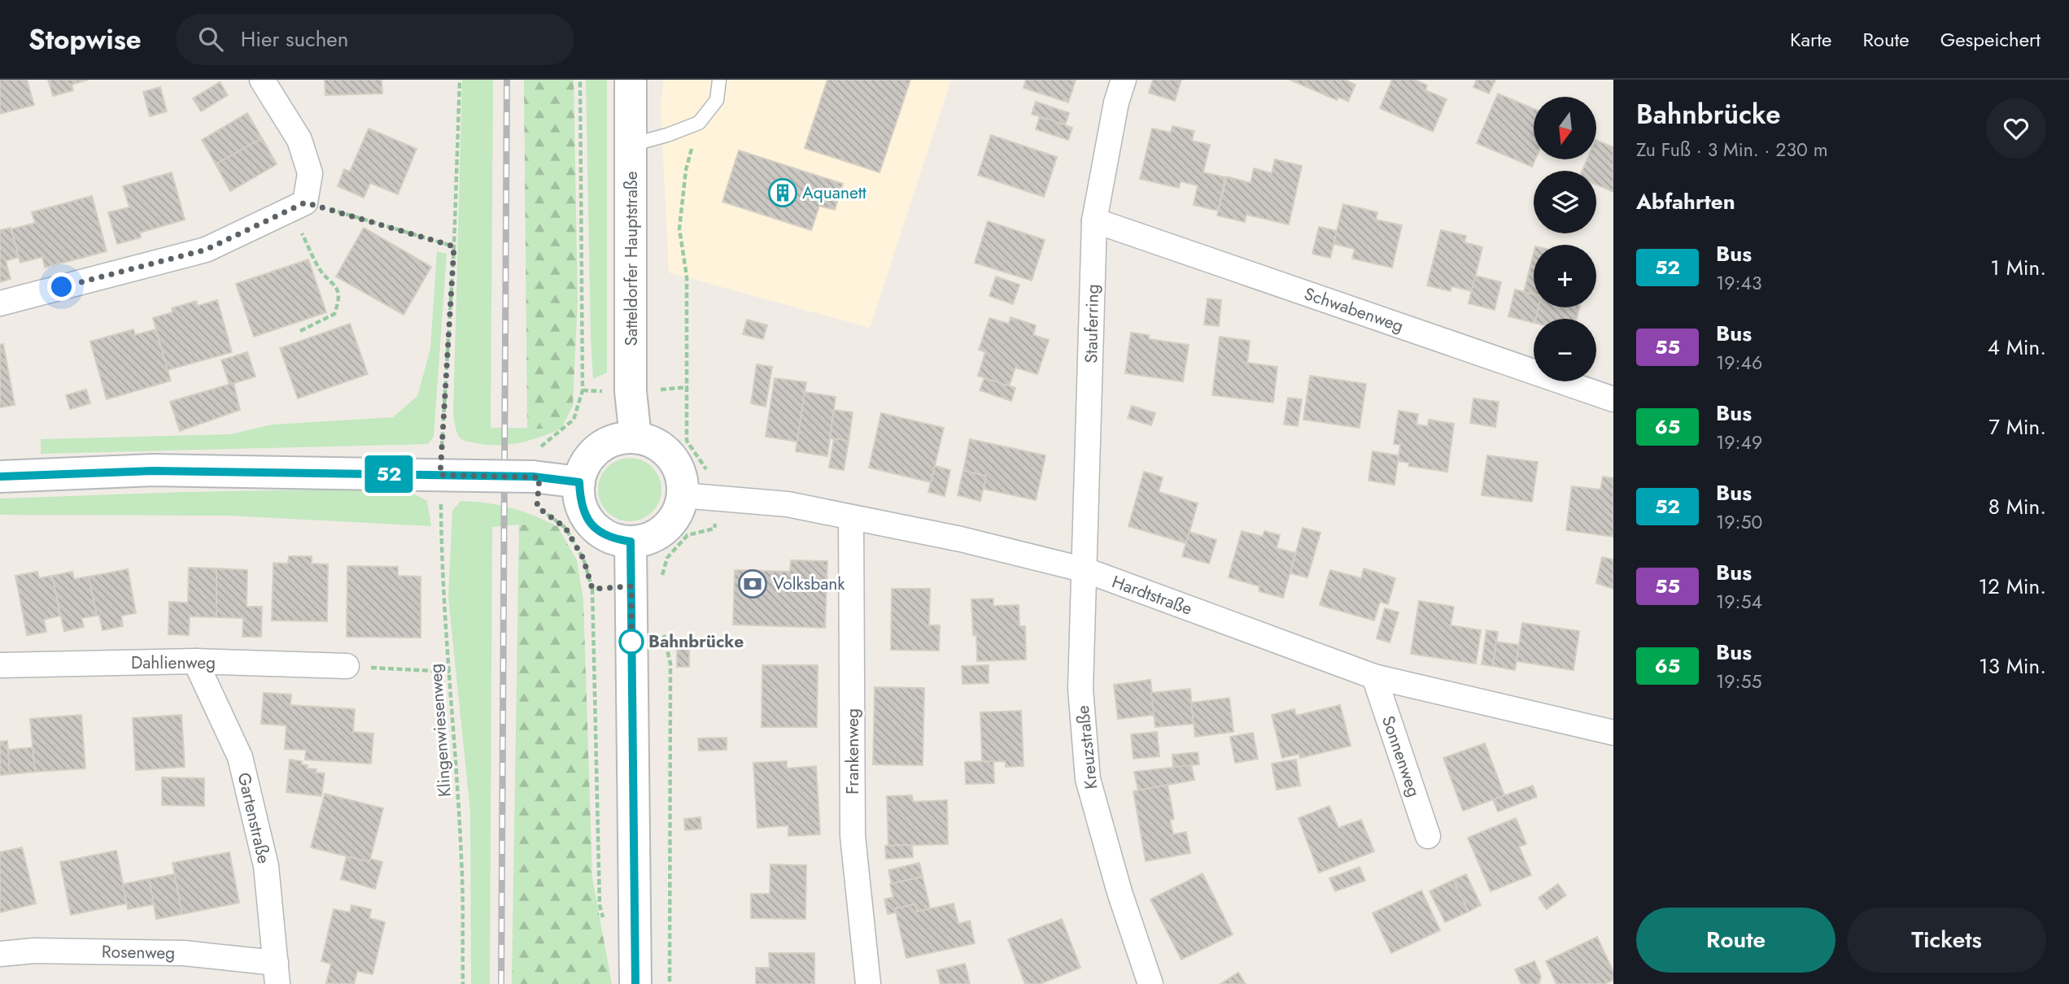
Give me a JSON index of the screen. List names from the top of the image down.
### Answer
{
  "streets": {
    "street": [
      "Satteldorfer Hauptstraße",
      "Schwabenweg",
      "Stauferring",
      "Hardtstraße",
      "Dahlienweg",
      "Kreuzstraße",
      "Frankenweg",
      "Sonnenweg",
      "Gartenstraße",
      "Rosenweg"
    ],
    "path": ["Klingenwiesenweg"]
  },
  "crossings": [
    ["Satteldorfer Hauptstraße", "Hardtstraße"],
    ["Schwabenweg", "Stauferring"],
    ["Stauferring", "Hardtstraße"],
    ["Stauferring", "Kreuzstraße"],
    ["Hardtstraße", "Kreuzstraße"],
    ["Hardtstraße", "Frankenweg"],
    ["Hardtstraße", "Sonnenweg"],
    ["Dahlienweg", "Gartenstraße"],
    ["Gartenstraße", "Rosenweg"]
  ],
  "places": {
    "building": ["Aquanett"],
    "bank": ["Volksbank"],
    "other": ["Bahnbrücke"]
  },
  "lines": ["bus line 52"],
  "north": "bottom",
  "page": {
    "header": "Stopwise",
    "search": "Hier suchen",
    "nav": ["Karte", "Route", "Gespeichert"],
    "on_map": "52",
    "heading": [
      ["Bahnbrücke", "Zu Fuß · 3 Min. · 230 m"],
      "Abfahrten"
    ],
    "map_buttons": ["+", "−"],
    "list": [
      {
        "mark": "52",
        "name": "Bus",
        "note": "19:43",
        "value": "1 Min."
      },
      {
        "mark": "55",
        "name": "Bus",
        "note": "19:46",
        "value": "4 Min."
      },
      {
        "mark": "65",
        "name": "Bus",
        "note": "19:49",
        "value": "7 Min."
      },
      {
        "mark": "52",
        "name": "Bus",
        "note": "19:50",
        "value": "8 Min."
      },
      {
        "mark": "55",
        "name": "Bus",
        "note": "19:54",
        "value": "12 Min."
      },
      {
        "mark": "65",
        "name": "Bus",
        "note": "19:55",
        "value": "13 Min."
      }
    ],
    "buttons": ["Route", "Tickets"]
  }
}
